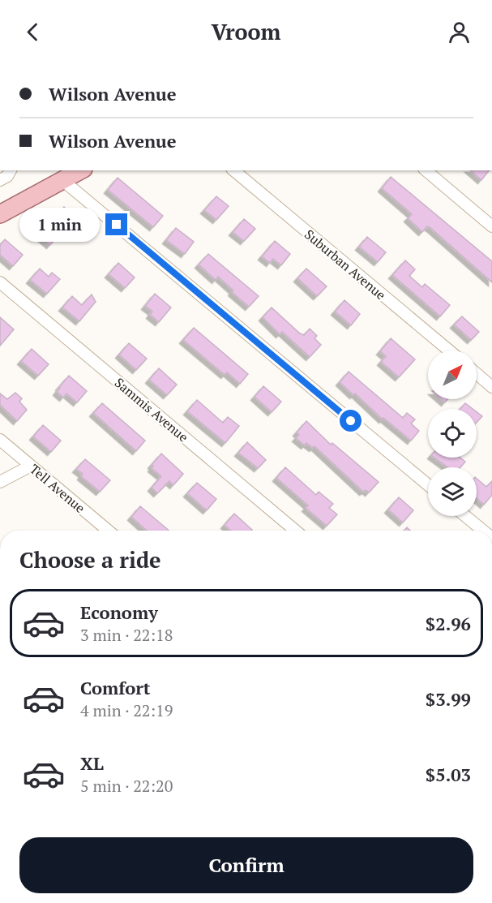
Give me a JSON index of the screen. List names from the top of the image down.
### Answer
{
  "streets": {
    "street": ["Suburban Avenue", "Sammis Avenue", "Tell Avenue"]
  },
  "north": "top right",
  "page": {
    "header": "Vroom",
    "banner": ["Wilson Avenue", "Wilson Avenue"],
    "bubble": "1 min",
    "heading": "Choose a ride",
    "list": [
      {
        "name": "Economy",
        "note": "3 min · 22:18",
        "value": "$2.96"
      },
      {
        "name": "Comfort",
        "note": "4 min · 22:19",
        "value": "$3.99"
      },
      {
        "name": "XL",
        "note": "5 min · 22:20",
        "value": "$5.03"
      }
    ],
    "buttons": "Confirm"
  }
}
